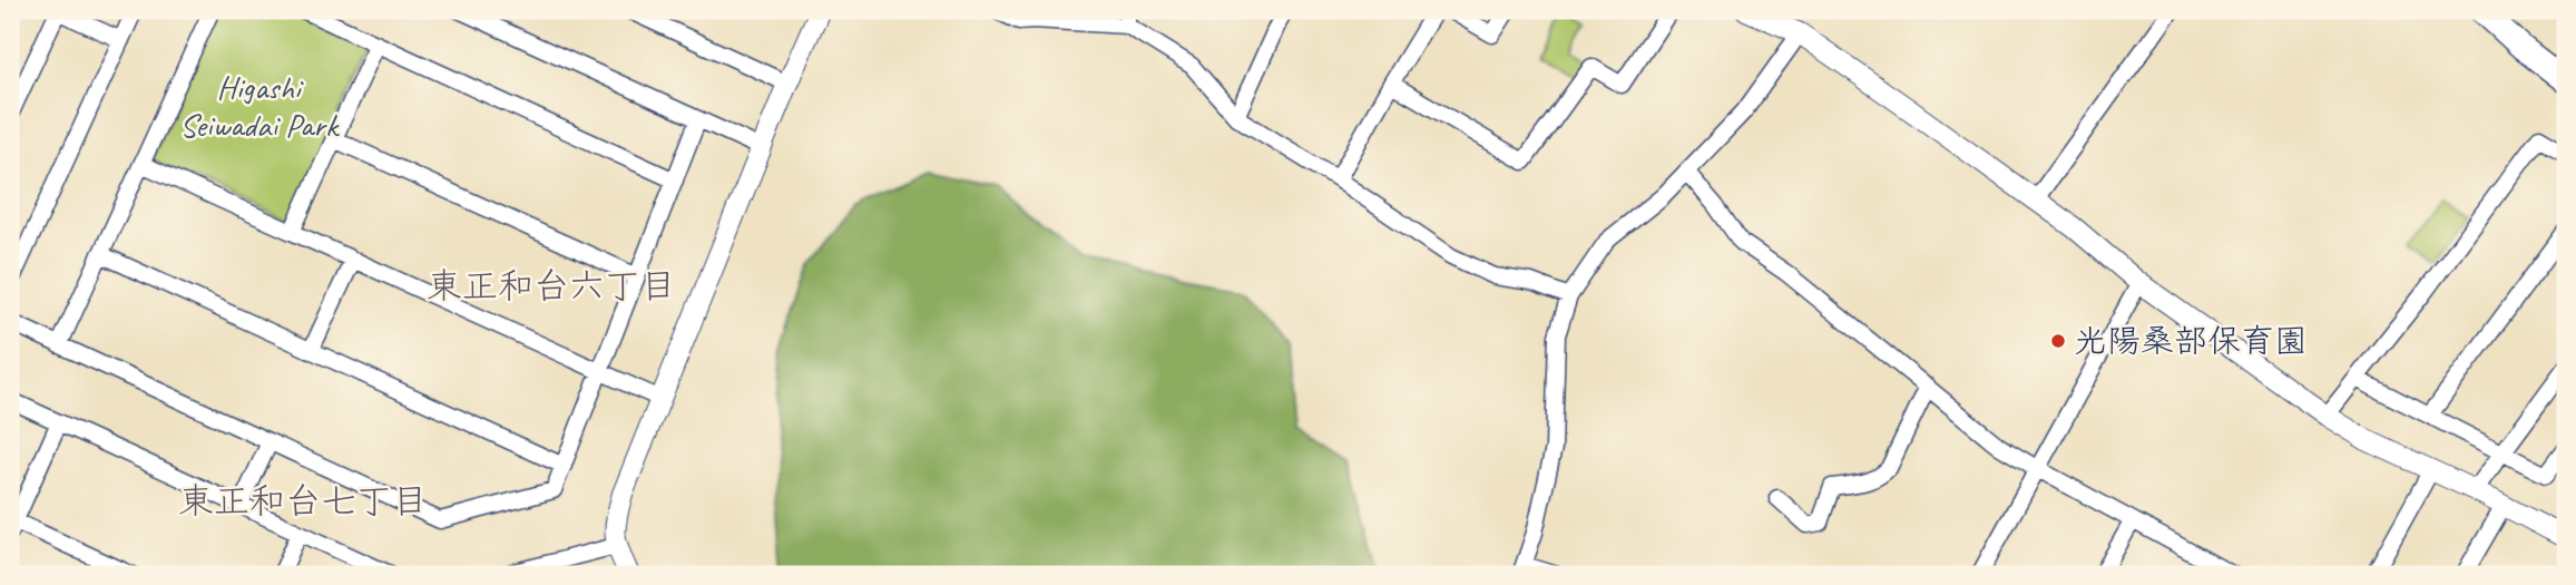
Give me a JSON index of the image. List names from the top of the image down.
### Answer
{
  "districts": ["東正和台六丁目", "東正和台七丁目"],
  "parks": ["Higashi Seiwadai Park"],
  "places": ["光陽桑部保育園"]
}
